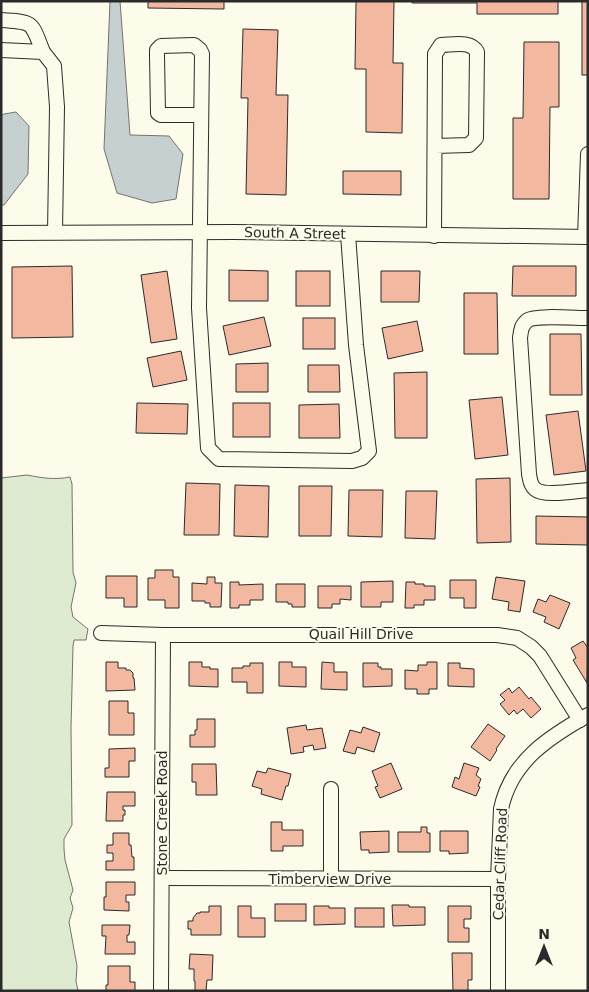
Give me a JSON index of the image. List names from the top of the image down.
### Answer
{
  "streets": {
    "street": [
      "South A Street",
      "Quail Hill Drive",
      "Stone Creek Road",
      "Cedar Cliff Road",
      "Timberview Drive"
    ]
  },
  "crossings": [
    ["Quail Hill Drive", "Stone Creek Road"],
    ["Quail Hill Drive", "Cedar Cliff Road"],
    ["Stone Creek Road", "Timberview Drive"],
    ["Cedar Cliff Road", "Timberview Drive"]
  ],
  "north": "top"
}
